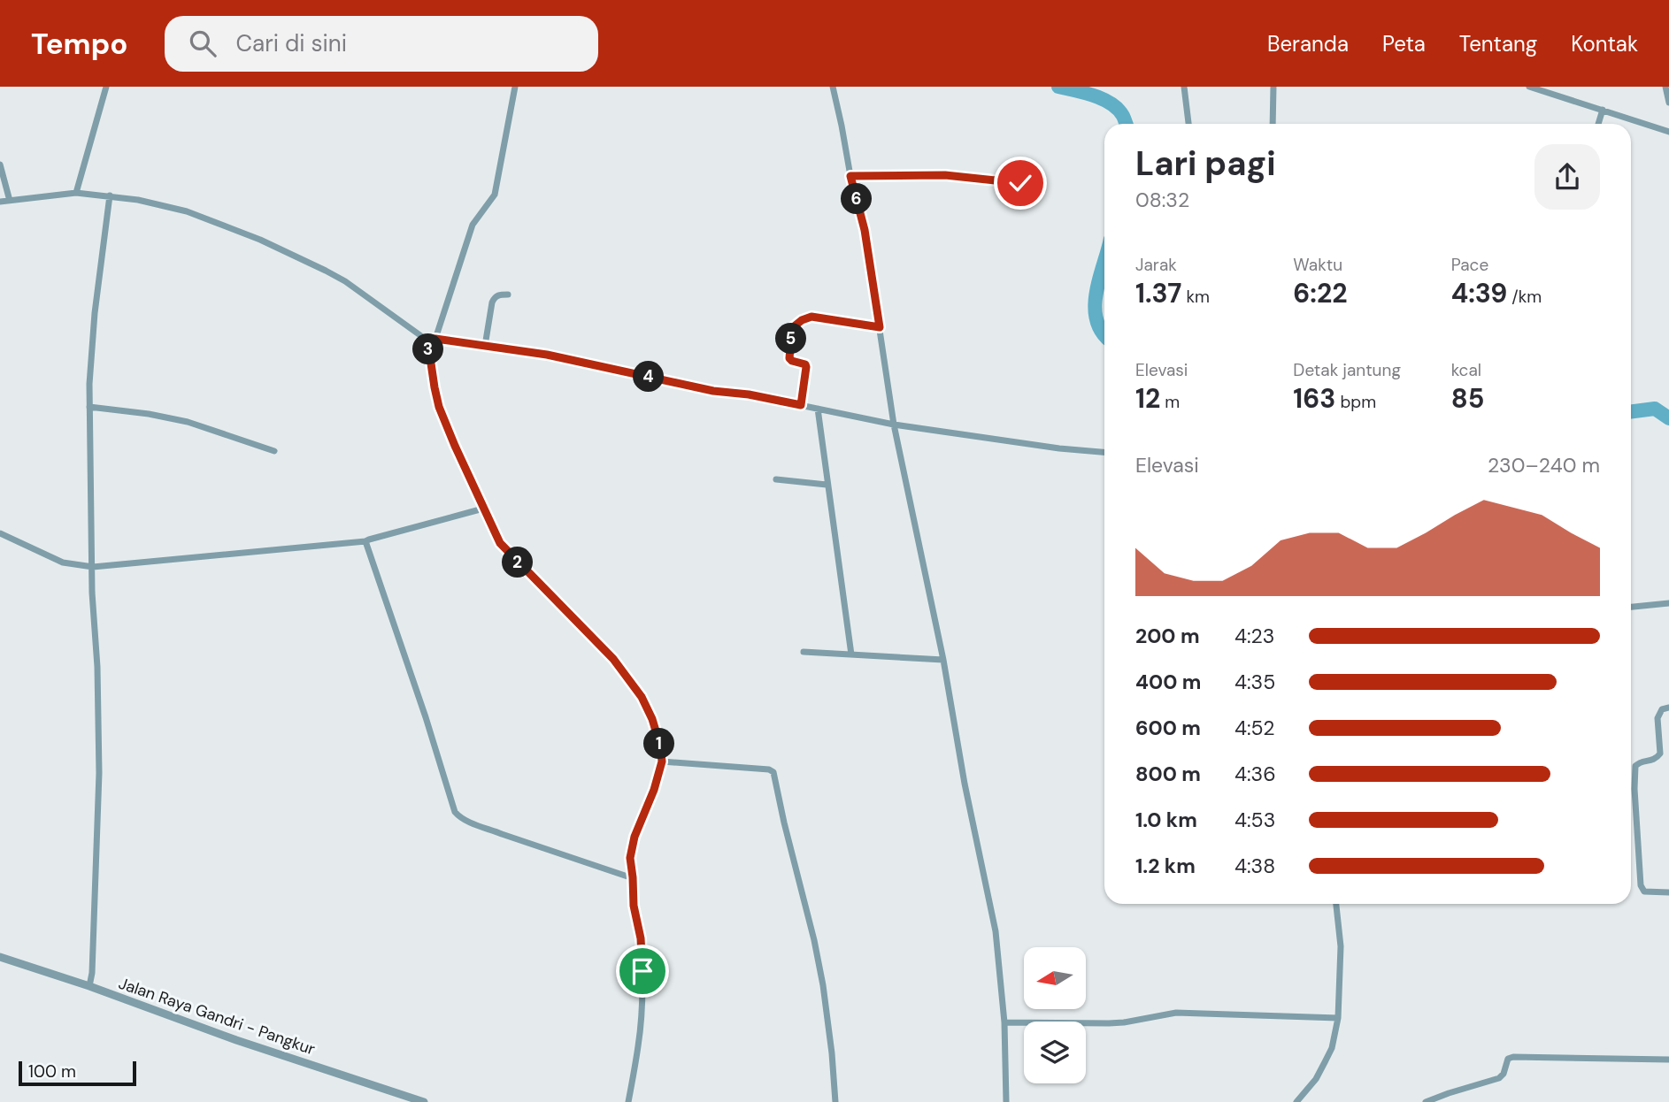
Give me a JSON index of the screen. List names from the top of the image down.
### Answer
{
  "streets": {
    "street": ["Jalan Raya Gandri - Pangkur"]
  },
  "scale_bar": "100 m",
  "north": "left",
  "page": {
    "header": "Tempo",
    "search": "Cari di sini",
    "nav": [
      "Beranda",
      "Peta",
      "Tentang",
      "Kontak"
    ],
    "heading": ["Lari pagi", "08:32"],
    "pins": [
      "6",
      "5",
      "3",
      "4",
      "2",
      "1"
    ],
    "stats": [
      ["Jarak", "1.37 km"],
      ["Waktu", "6:22"],
      ["Pace", "4:39 /km"],
      ["Elevasi", "12 m"],
      ["Detak jantung", "163 bpm"],
      ["kcal", "85"]
    ],
    "chart": ["Elevasi", "230–240 m"],
    "list": [
      {
        "name": "200 m",
        "note": "4:23"
      },
      {
        "name": "400 m",
        "note": "4:35"
      },
      {
        "name": "600 m",
        "note": "4:52"
      },
      {
        "name": "800 m",
        "note": "4:36"
      },
      {
        "name": "1.0 km",
        "note": "4:53"
      },
      {
        "name": "1.2 km",
        "note": "4:38"
      }
    ],
    "scale": "100 m"
  }
}
